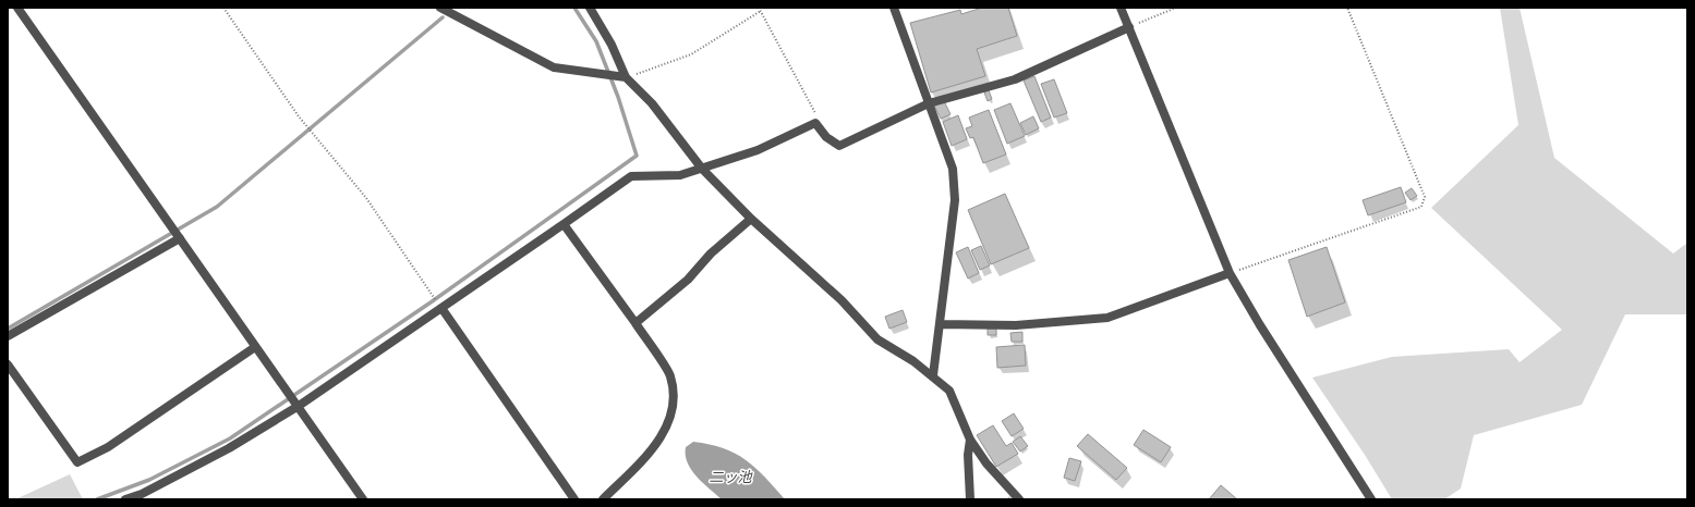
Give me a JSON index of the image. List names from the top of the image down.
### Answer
{
  "water": ["二ッ池"]
}
